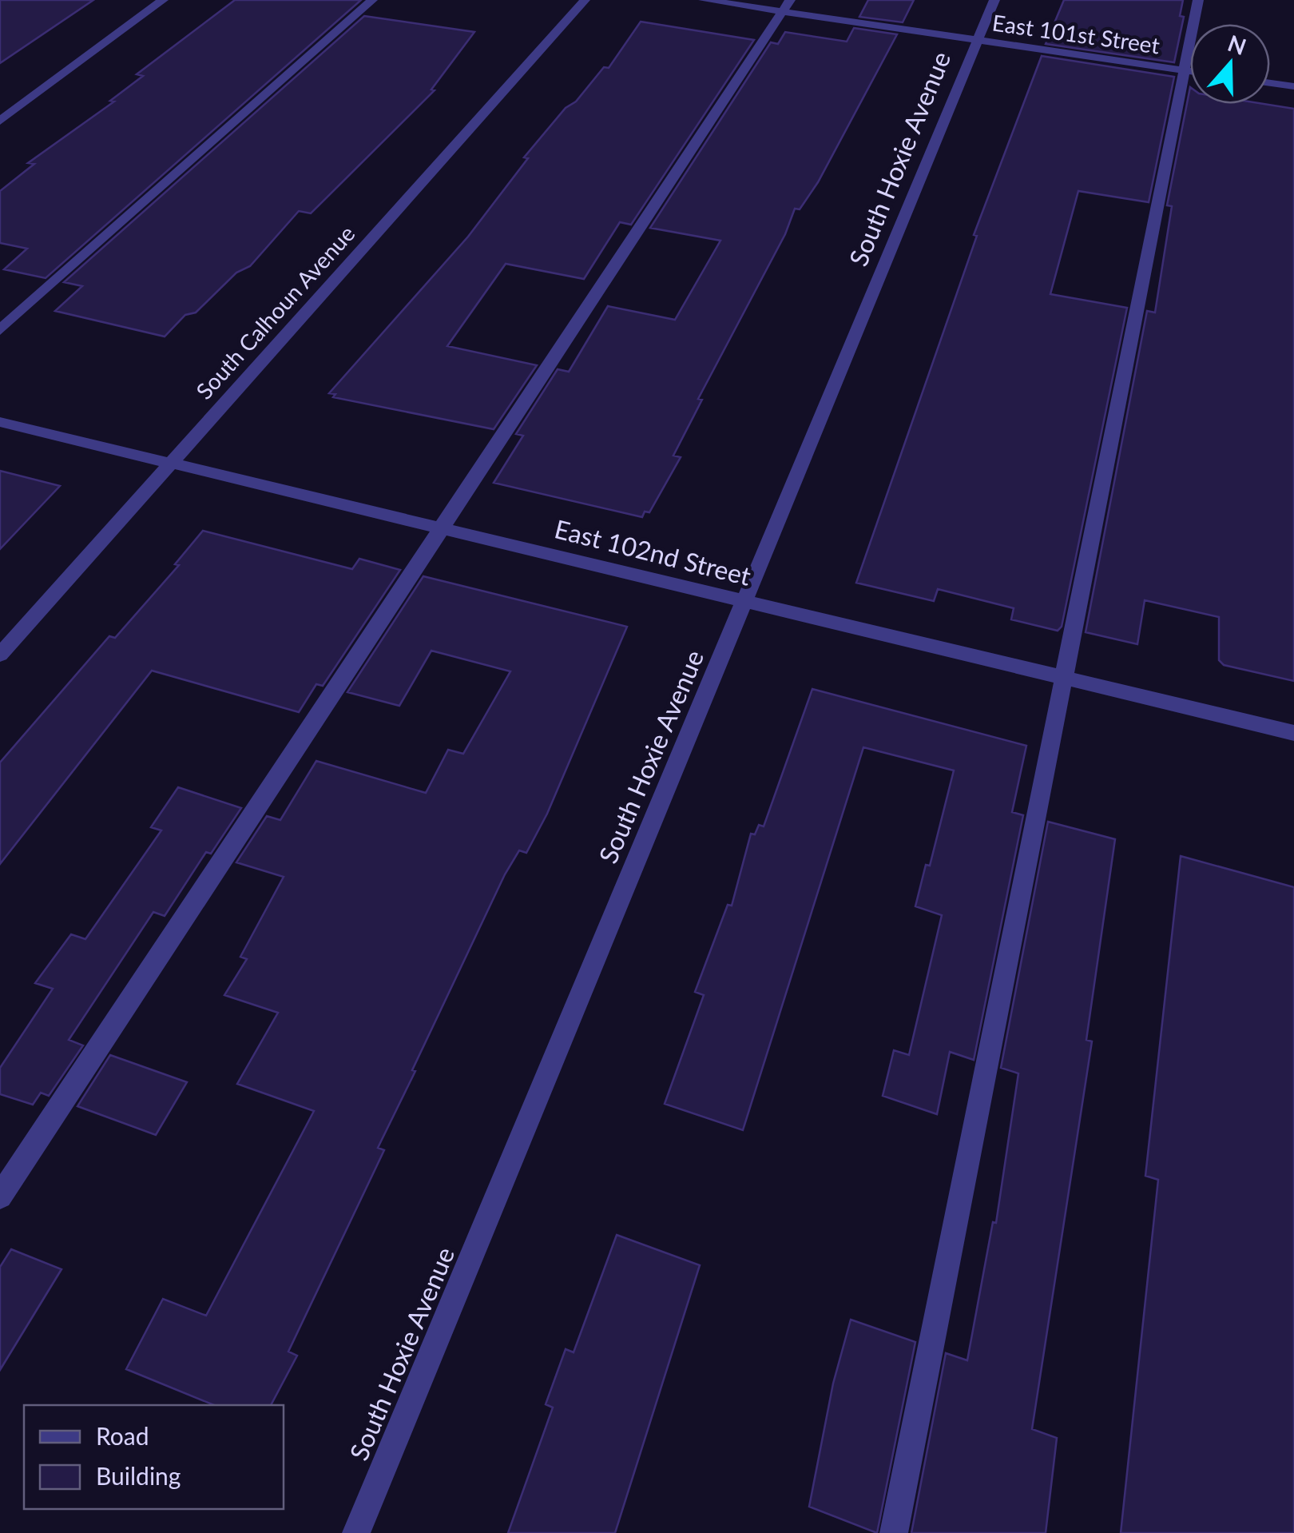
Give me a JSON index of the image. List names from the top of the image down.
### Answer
{
  "streets": {
    "street": [
      "East 101st Street",
      "South Hoxie Avenue",
      "South Calhoun Avenue",
      "East 102nd Street"
    ]
  },
  "crossings": [
    ["East 101st Street", "South Hoxie Avenue"],
    ["South Hoxie Avenue", "East 102nd Street"],
    ["South Calhoun Avenue", "East 102nd Street"]
  ],
  "legend": ["Road", "Building"],
  "north": "top"
}
